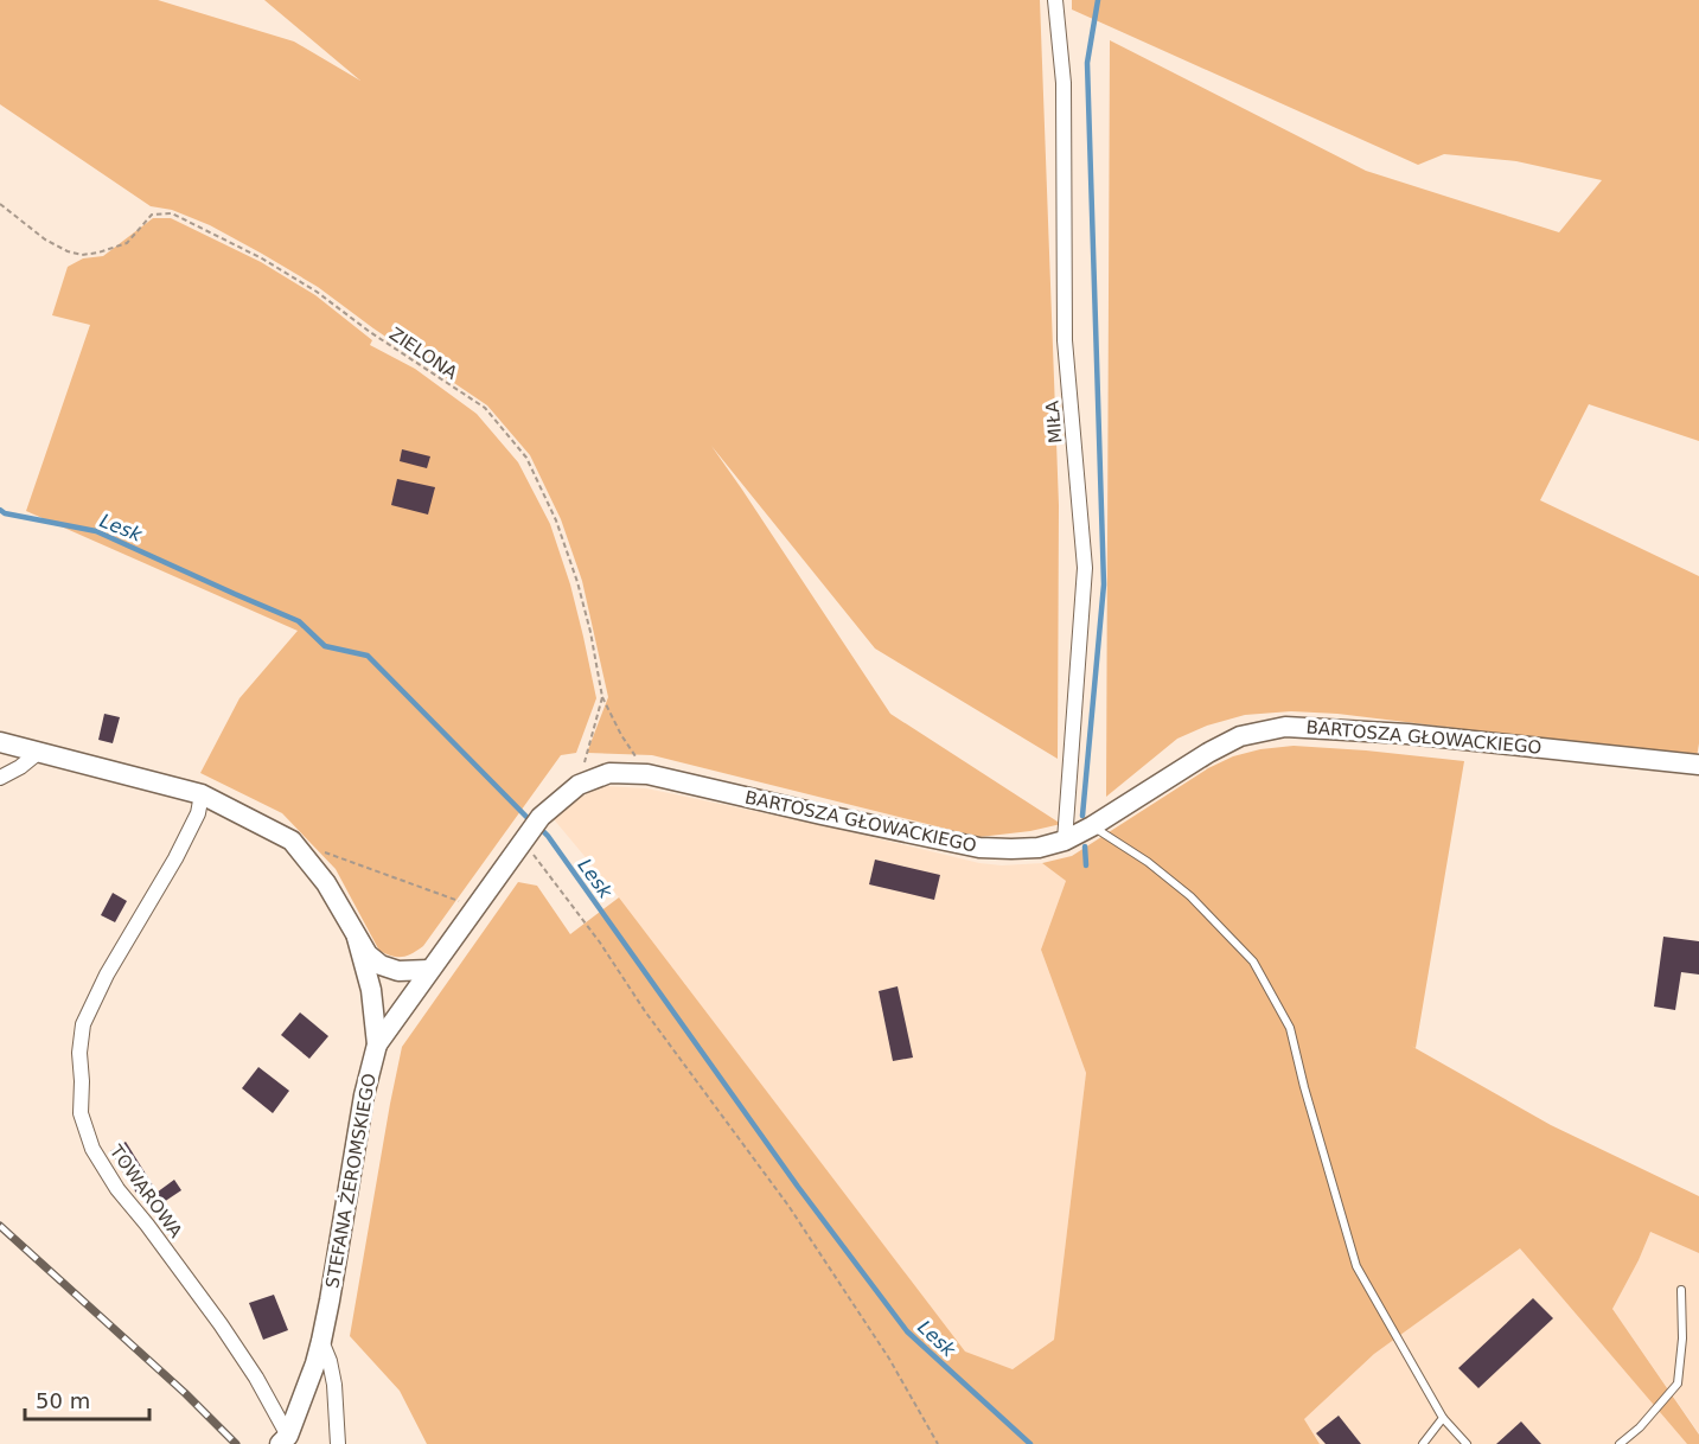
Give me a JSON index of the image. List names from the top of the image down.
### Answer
{
  "streets": {
    "street": [
      "MIŁA",
      "BARTOSZA GŁOWACKIEGO",
      "STEFANA ŻEROMSKIEGO",
      "TOWAROWA"
    ],
    "path": ["ZIELONA"]
  },
  "crossings": [
    ["ZIELONA", "BARTOSZA GŁOWACKIEGO"],
    ["MIŁA", "BARTOSZA GŁOWACKIEGO"],
    ["BARTOSZA GŁOWACKIEGO", "STEFANA ŻEROMSKIEGO"],
    ["STEFANA ŻEROMSKIEGO", "TOWAROWA"]
  ],
  "water": ["Lesk"],
  "scale_bar": "50 m"
}
